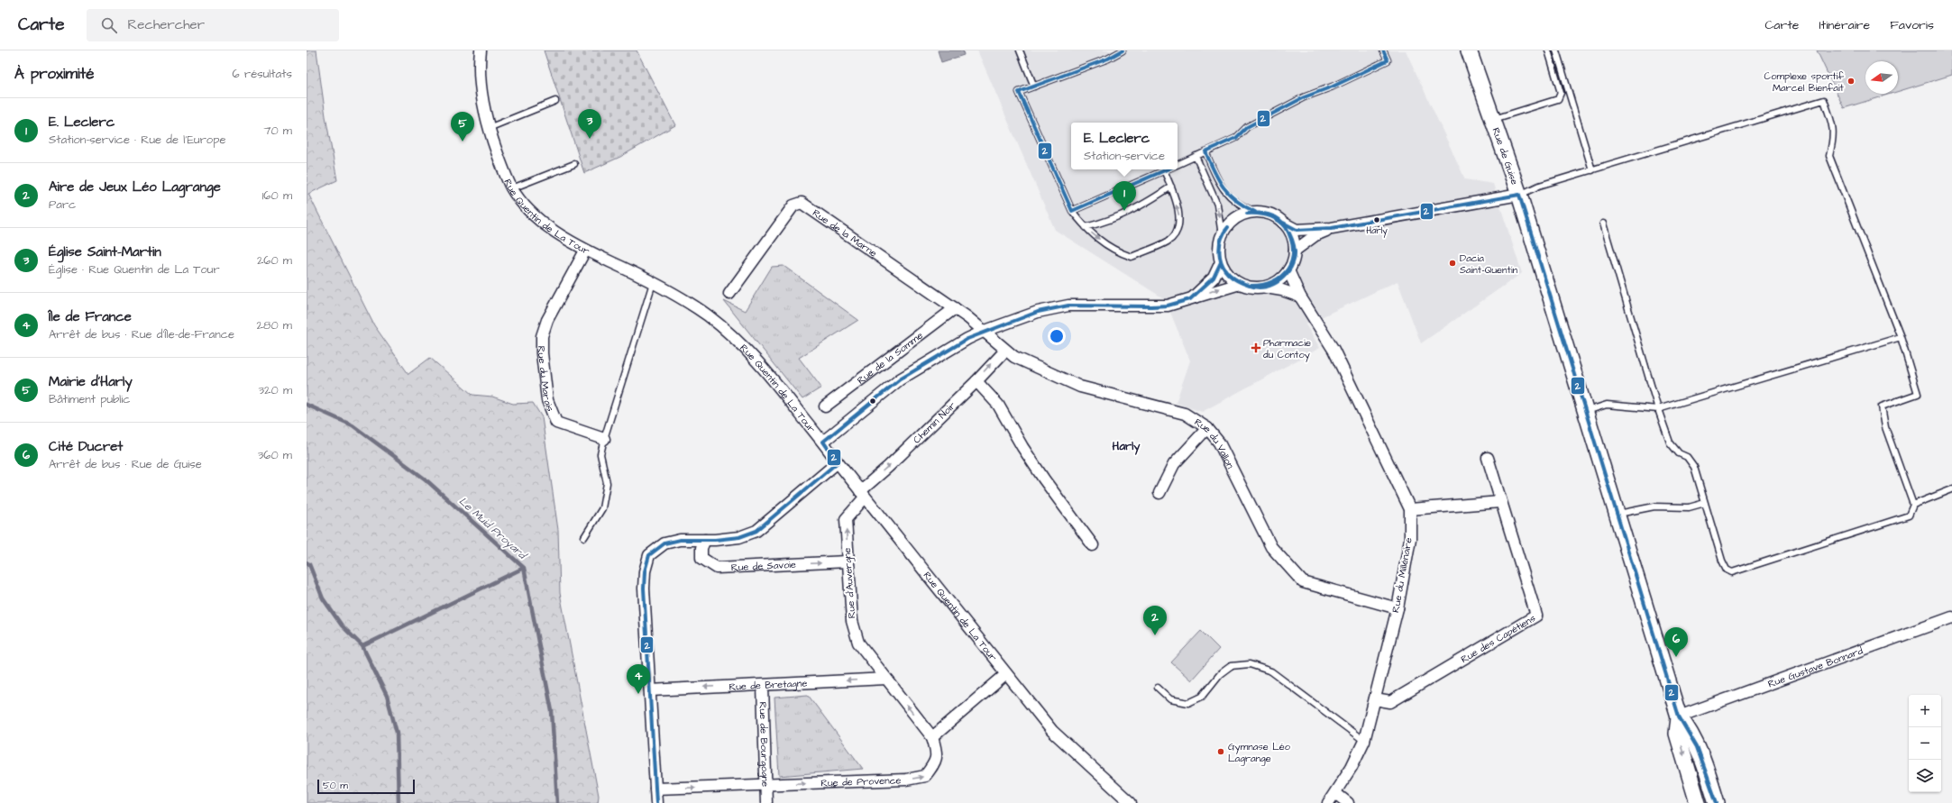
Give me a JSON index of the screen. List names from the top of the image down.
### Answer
{
  "streets": {
    "main road": ["Rue de Guise"],
    "street": [
      "Rue Quentin de La Tour",
      "Rue de la Marne",
      "Rue de la Somme",
      "Rue du Marais",
      "Chemin Noir",
      "Rue du Vallon",
      "Rue de Savoie",
      "Rue du Millénaire",
      "Rue d'Auvergne",
      "Rue des Capétiens",
      "Rue Gustave Bonnard",
      "Rue de Bretagne",
      "Rue de Bourgogne",
      "Rue de Provence"
    ]
  },
  "crossings": [
    ["Rue de Guise", "Rue Gustave Bonnard"],
    ["Rue Quentin de La Tour", "Rue du Marais"],
    ["Rue Quentin de La Tour", "Chemin Noir"],
    ["Rue Quentin de La Tour", "Rue d'Auvergne"],
    ["Rue de la Marne", "Rue de la Somme"],
    ["Rue de la Marne", "Rue du Vallon"],
    ["Chemin Noir", "Rue du Vallon"],
    ["Chemin Noir", "Rue d'Auvergne"],
    ["Rue du Vallon", "Rue du Millénaire"],
    ["Rue de Savoie", "Rue d'Auvergne"],
    ["Rue du Millénaire", "Rue des Capétiens"],
    ["Rue d'Auvergne", "Rue de Bretagne"],
    ["Rue d'Auvergne", "Rue de Provence"],
    ["Rue de Bretagne", "Rue de Bourgogne"],
    ["Rue de Bourgogne", "Rue de Provence"]
  ],
  "one_way": [
    "Rue de Savoie",
    "Rue d'Auvergne",
    "Rue de Bretagne",
    "Rue de Provence"
  ],
  "districts": ["Harly"],
  "water": ["Le Muid Proyard"],
  "places": {
    "other": [
      "Complexe sportif Marcel Bienfait",
      "Harly",
      "Dacia Saint-Quentin",
      "Gymnase Léo Lagrange"
    ],
    "health": ["Pharmacie du Contoy"]
  },
  "lines": ["transit line 2"],
  "scale_bar": "50 m",
  "north": "left",
  "page": {
    "header": "Carte",
    "search": "Rechercher",
    "nav": ["Carte", "Itinéraire", "Favoris"],
    "heading": ["À proximité", "6 résultats"],
    "list": [
      {
        "mark": "1",
        "name": "E. Leclerc",
        "note": "Station-service · Rue de l'Europe",
        "value": "70 m"
      },
      {
        "mark": "2",
        "name": "Aire de Jeux Léo Lagrange",
        "note": "Parc",
        "value": "160 m"
      },
      {
        "mark": "3",
        "name": "Église Saint-Martin",
        "note": "Église · Rue Quentin de La Tour",
        "value": "260 m"
      },
      {
        "mark": "4",
        "name": "Île de France",
        "note": "Arrêt de bus · Rue d'Île-de-France",
        "value": "280 m"
      },
      {
        "mark": "5",
        "name": "Mairie d'Harly",
        "note": "Bâtiment public",
        "value": "320 m"
      },
      {
        "mark": "6",
        "name": "Cité Ducret",
        "note": "Arrêt de bus · Rue de Guise",
        "value": "360 m"
      }
    ],
    "pins": [
      "3",
      "5",
      "1",
      "2",
      "6",
      "4"
    ],
    "popup": ["E. Leclerc", "Station-service"],
    "map_buttons": ["+", "−"],
    "scale": "50 m"
  }
}
